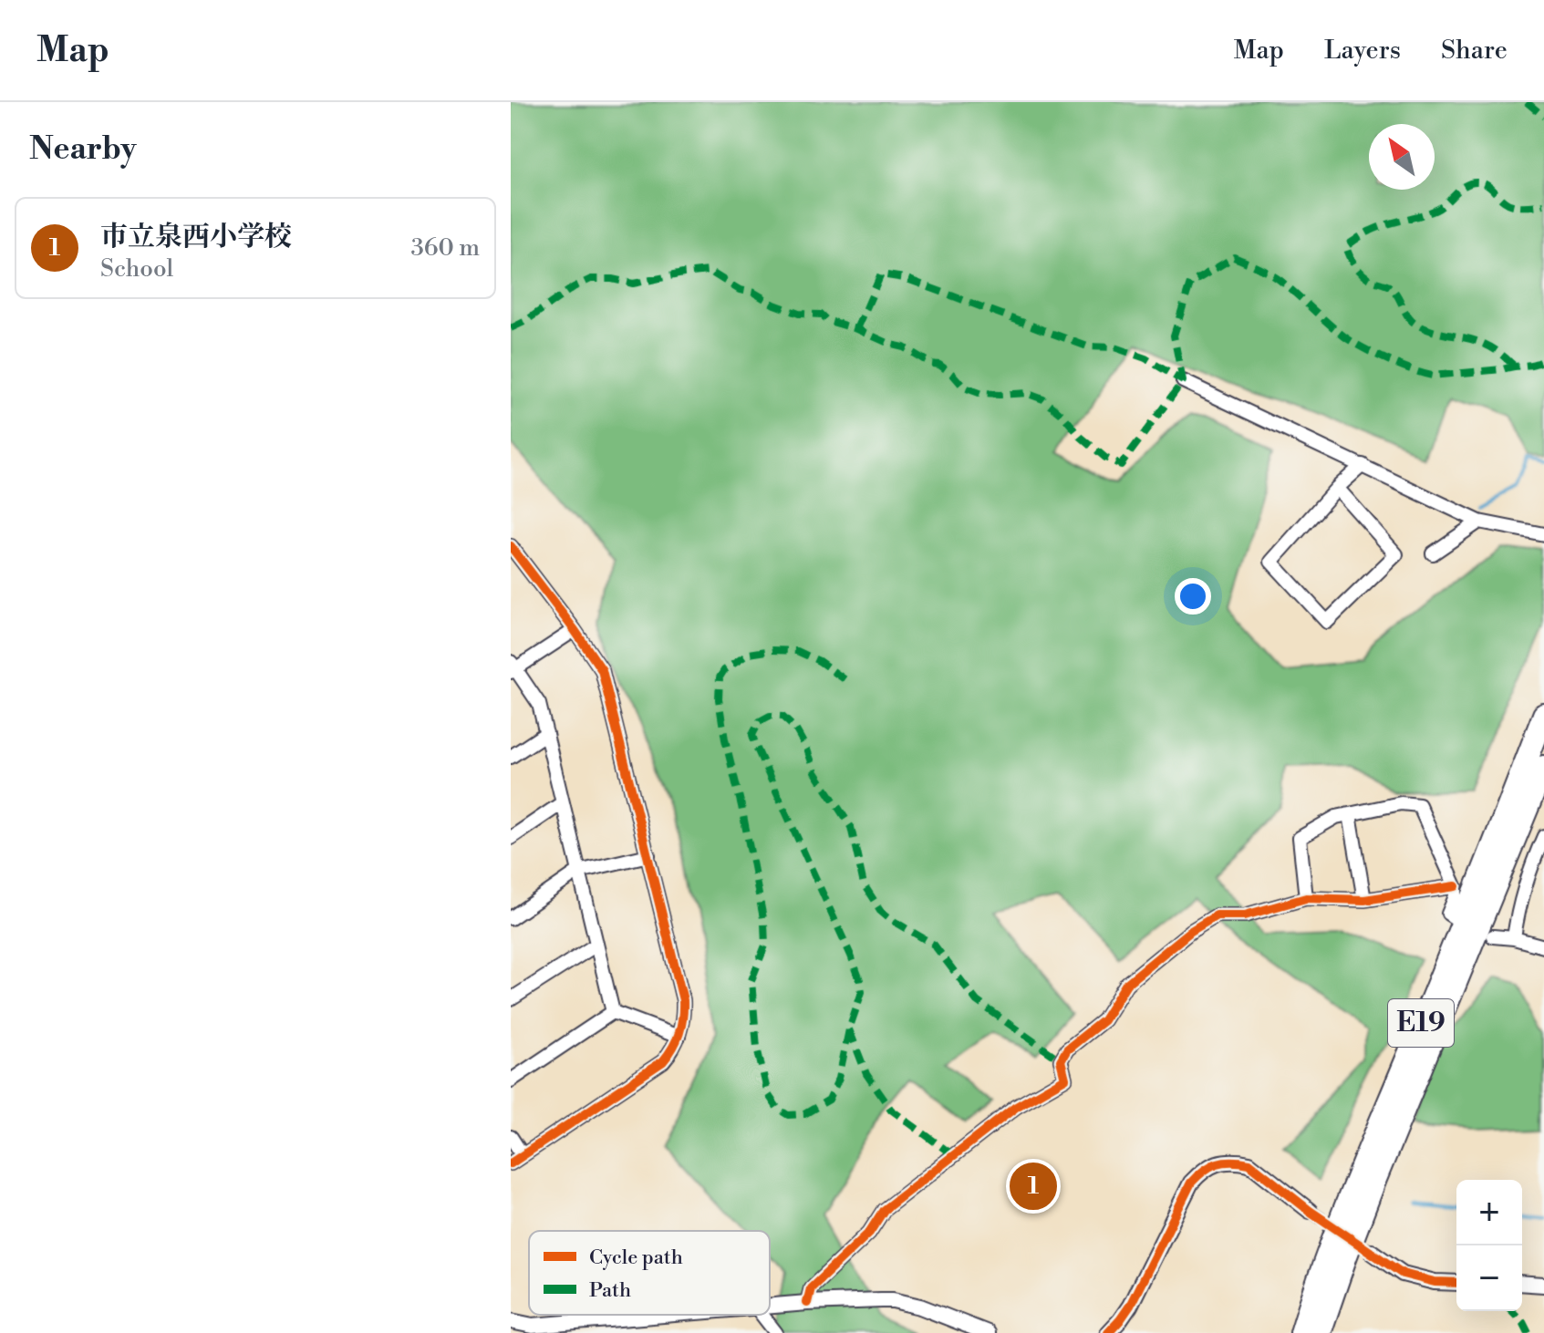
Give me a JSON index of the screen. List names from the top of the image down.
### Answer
{
  "streets": {
    "highway": ["E19"]
  },
  "legend": ["Cycle path", "Path"],
  "north": "top left",
  "page": {
    "header": "Map",
    "nav": ["Map", "Layers", "Share"],
    "heading": "Nearby",
    "list": [
      {
        "mark": "1",
        "name": "市立泉西小学校",
        "note": "School",
        "value": "360 m"
      }
    ],
    "pins": "1",
    "map_buttons": ["+", "−"]
  }
}
